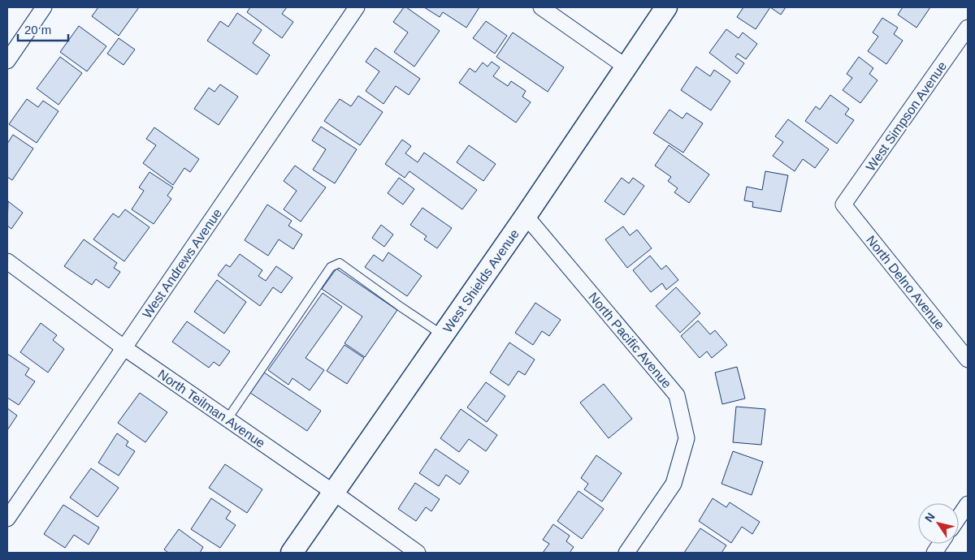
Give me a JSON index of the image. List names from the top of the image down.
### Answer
{
  "streets": {
    "main road": ["West Shields Avenue"],
    "street": [
      "West Simpson Avenue",
      "West Andrews Avenue",
      "North Delno Avenue",
      "North Pacific Avenue",
      "North Teilman Avenue"
    ]
  },
  "crossings": [
    ["West Simpson Avenue", "North Delno Avenue"],
    ["West Andrews Avenue", "North Teilman Avenue"],
    ["West Shields Avenue", "North Pacific Avenue"],
    ["West Shields Avenue", "North Teilman Avenue"]
  ],
  "scale_bar": "20 m",
  "north": "top left"
}
